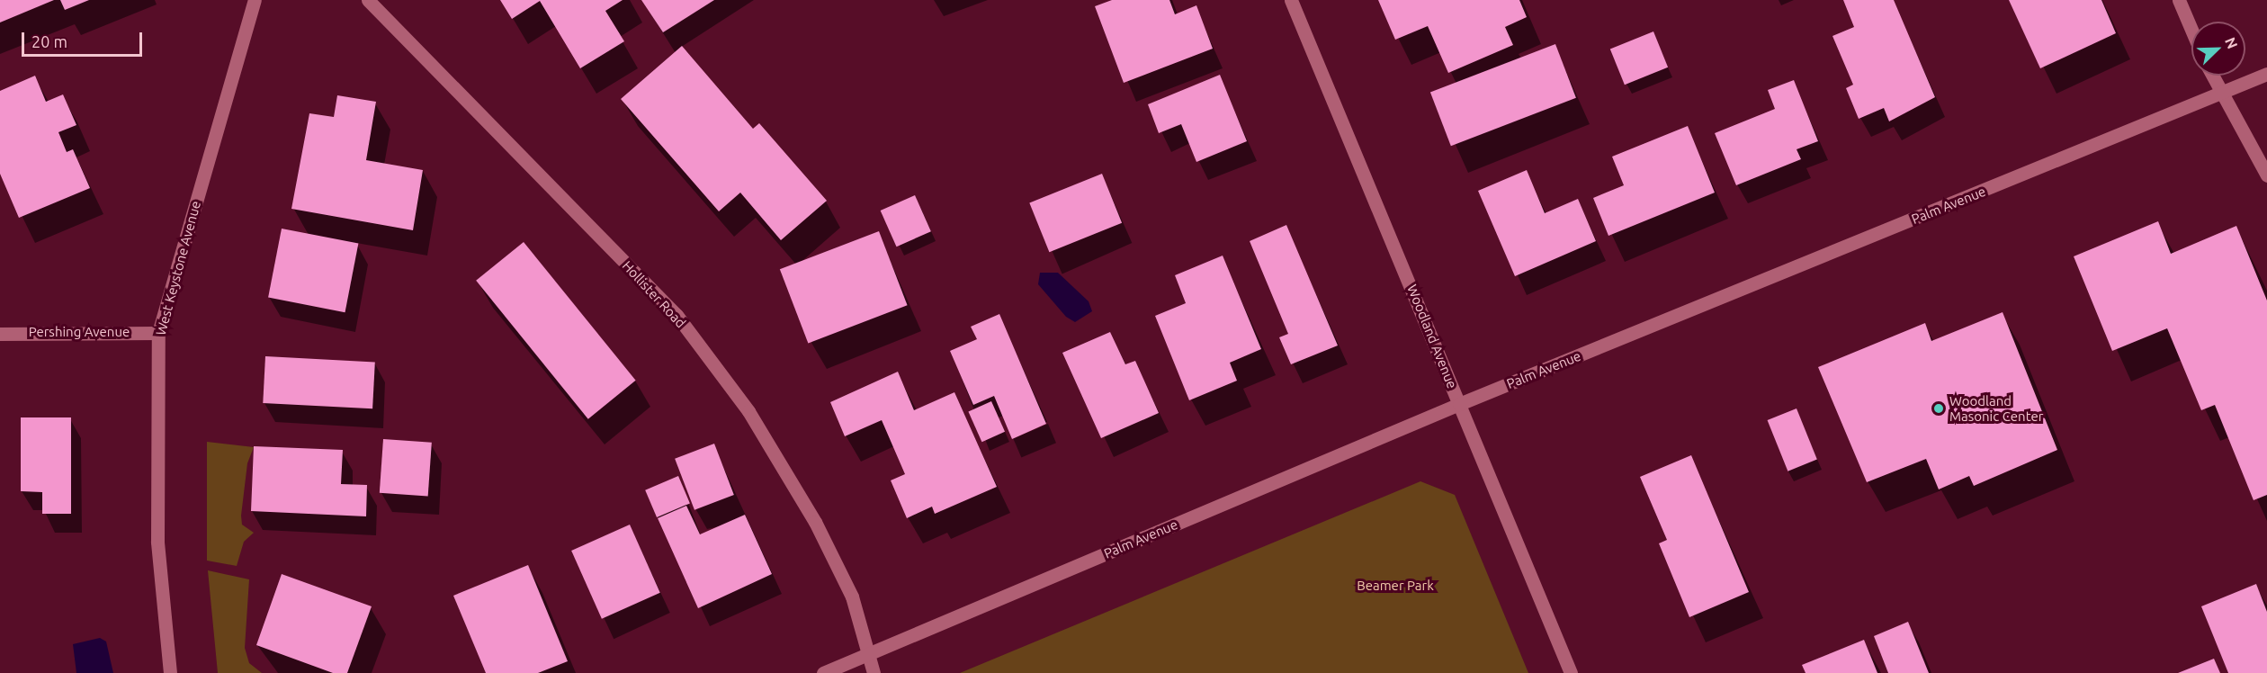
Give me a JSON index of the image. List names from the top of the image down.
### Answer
{
  "streets": {
    "street": [
      "Palm Avenue",
      "West Keystone Avenue",
      "Hollister Road",
      "Pershing Avenue",
      "Woodland Avenue"
    ]
  },
  "crossings": [
    ["Palm Avenue", "Hollister Road"],
    ["Palm Avenue", "Woodland Avenue"],
    ["West Keystone Avenue", "Pershing Avenue"]
  ],
  "parks": ["Beamer Park"],
  "places": ["Woodland Masonic Center"],
  "scale_bar": "20 m",
  "north": "top right"
}
